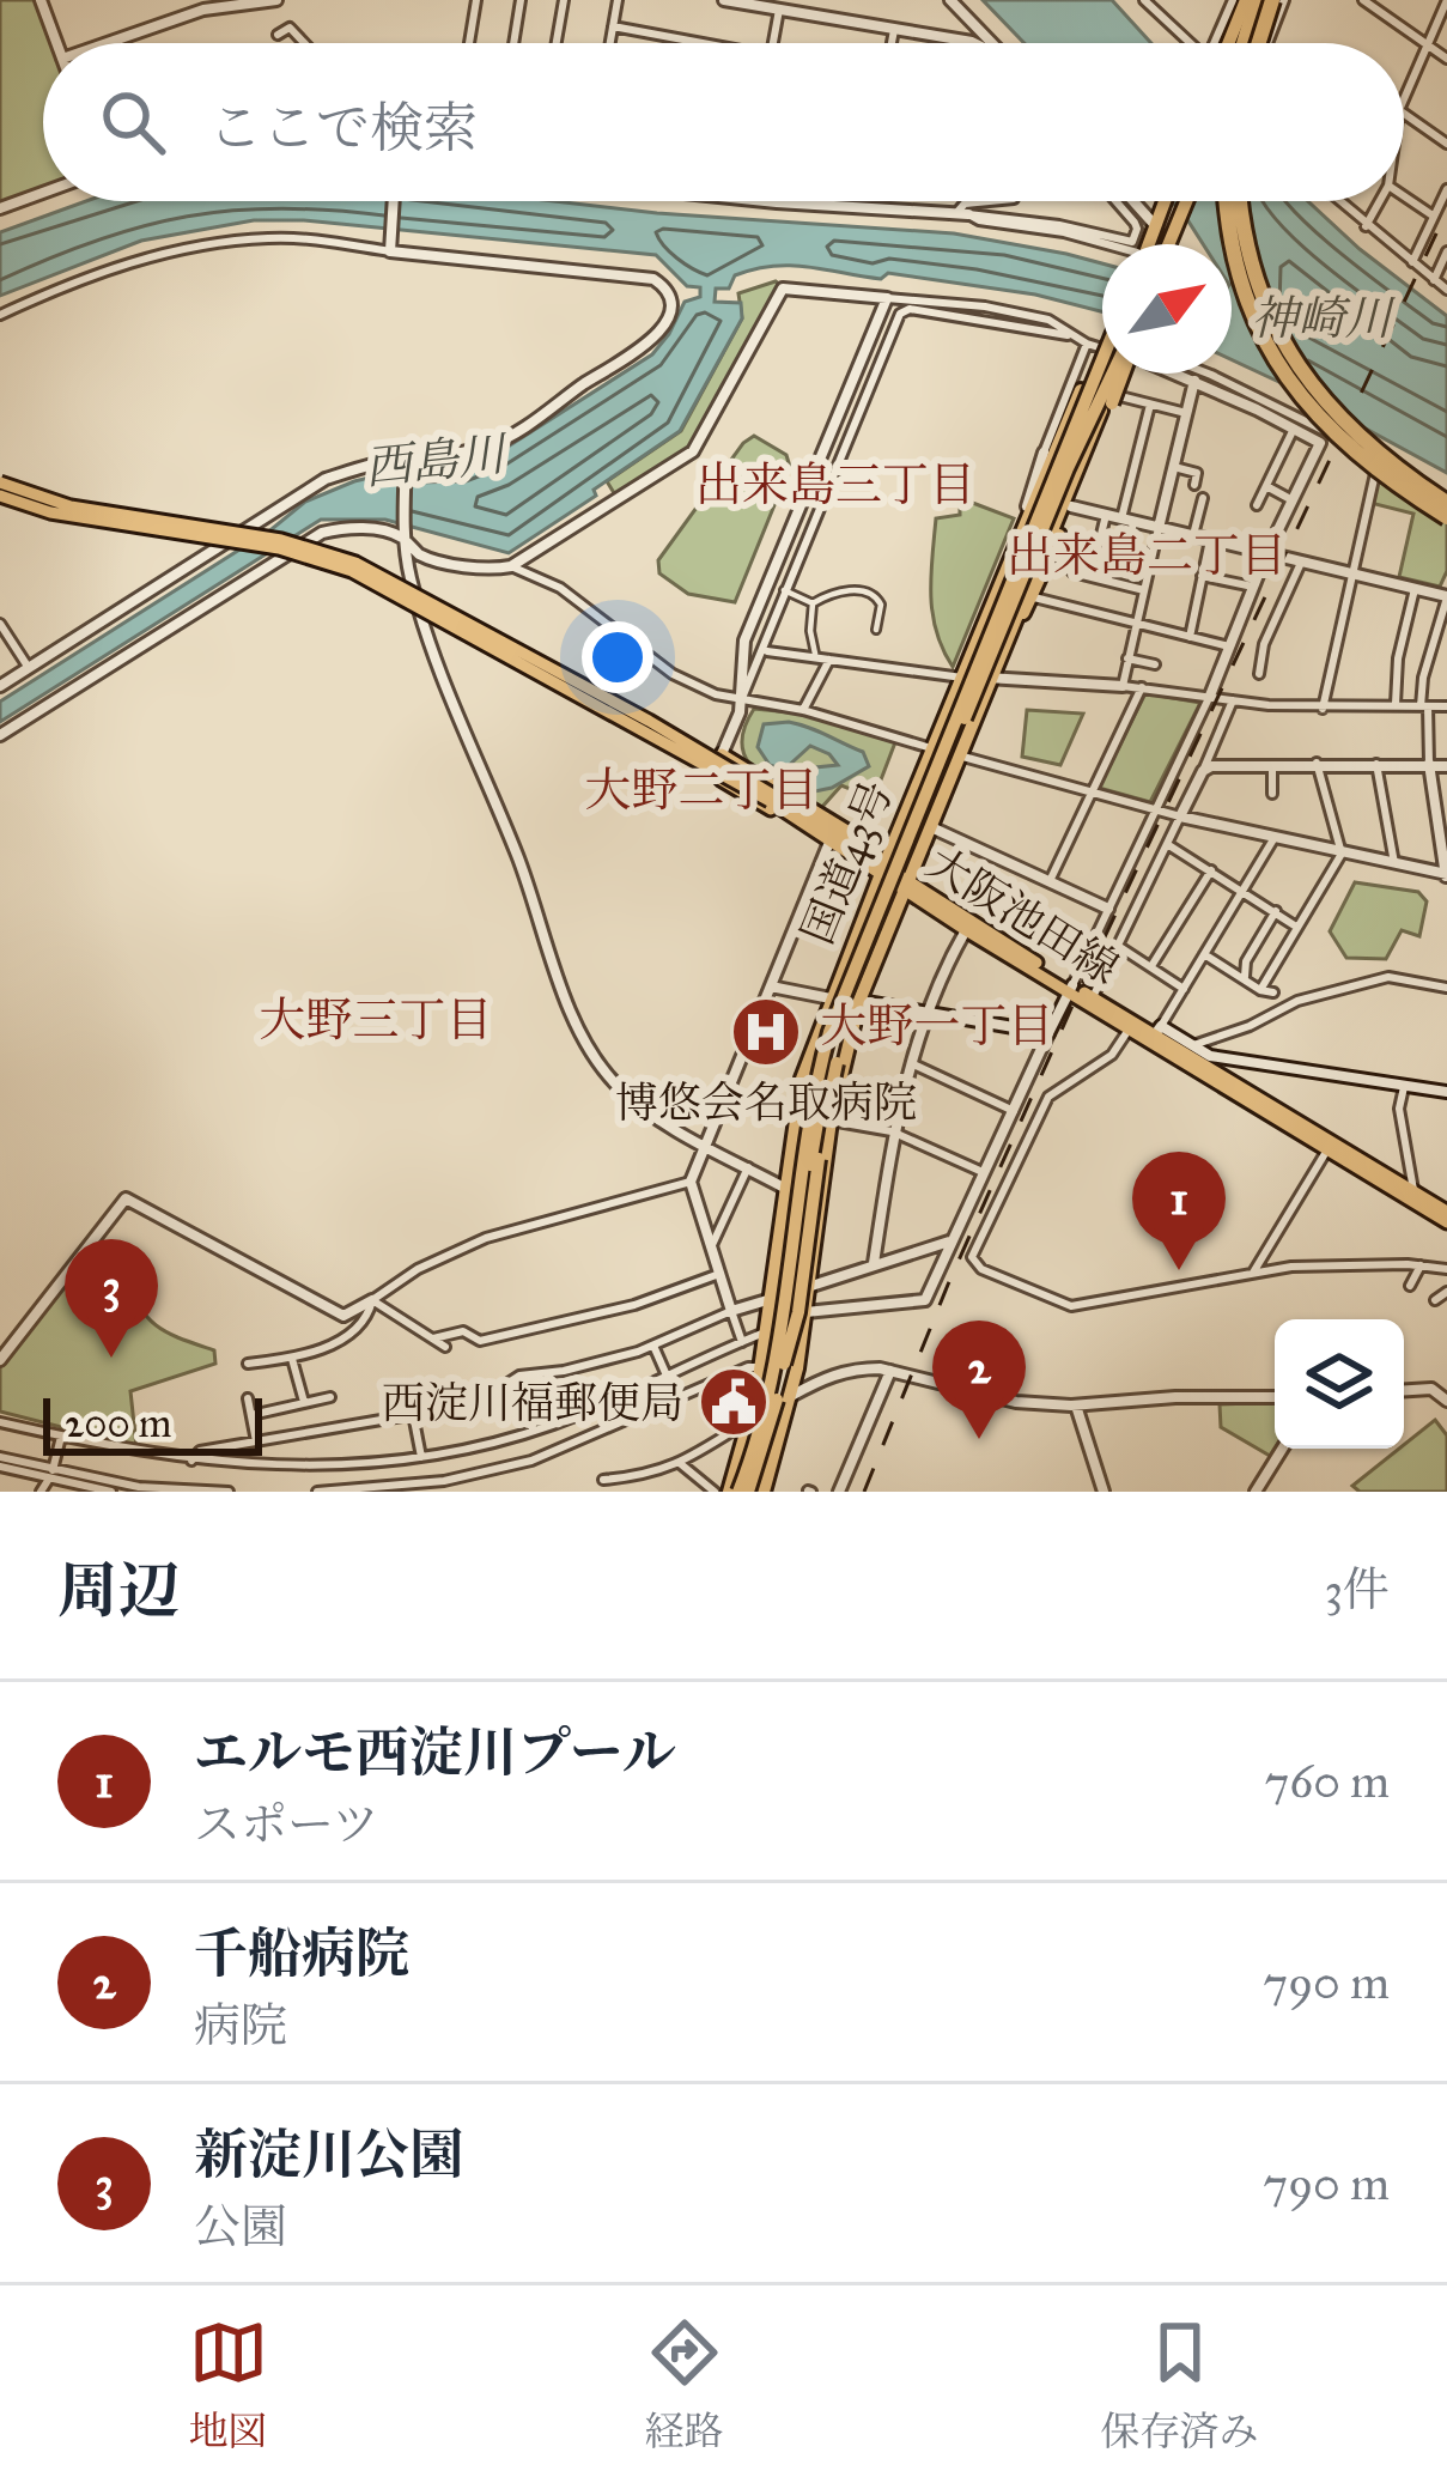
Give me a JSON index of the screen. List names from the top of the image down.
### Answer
{
  "streets": {
    "highway": ["国道43号"],
    "main road": ["大阪池田線"]
  },
  "crossings": [
    ["国道43号", "大阪池田線"]
  ],
  "districts": [
    "出来島三丁目",
    "出来島二丁目",
    "大野二丁目",
    "大野三丁目",
    "大野一丁目"
  ],
  "water": ["神崎川", "西島川"],
  "places": {
    "hospital": ["博悠会名取病院"],
    "public building": ["西淀川福郵便局"]
  },
  "scale_bar": "200 m",
  "north": "top right",
  "page": {
    "search": "ここで検索",
    "pins": ["1", "3", "2"],
    "scale": "200 m",
    "heading": ["周辺", "3件"],
    "list": [
      {
        "mark": "1",
        "name": "エルモ西淀川プール",
        "note": "スポーツ",
        "value": "760 m"
      },
      {
        "mark": "2",
        "name": "千船病院",
        "note": "病院",
        "value": "790 m"
      },
      {
        "mark": "3",
        "name": "新淀川公園",
        "note": "公園",
        "value": "790 m"
      }
    ],
    "nav": ["地図", "経路", "保存済み"]
  }
}
